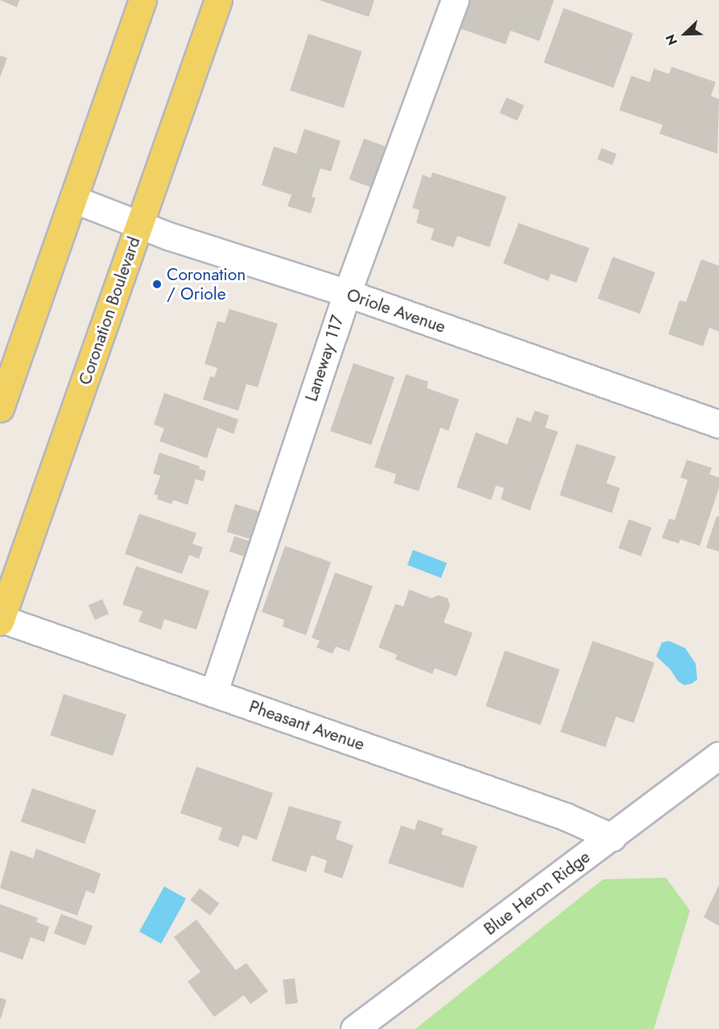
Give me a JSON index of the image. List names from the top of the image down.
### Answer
{
  "streets": {
    "main road": ["Coronation Boulevard"],
    "street": [
      "Oriole Avenue",
      "Laneway 117",
      "Pheasant Avenue",
      "Blue Heron Ridge"
    ]
  },
  "crossings": [
    ["Coronation Boulevard", "Oriole Avenue"],
    ["Coronation Boulevard", "Pheasant Avenue"],
    ["Oriole Avenue", "Laneway 117"],
    ["Laneway 117", "Pheasant Avenue"],
    ["Pheasant Avenue", "Blue Heron Ridge"]
  ],
  "places": ["Coronation / Oriole"],
  "north": "bottom left"
}
